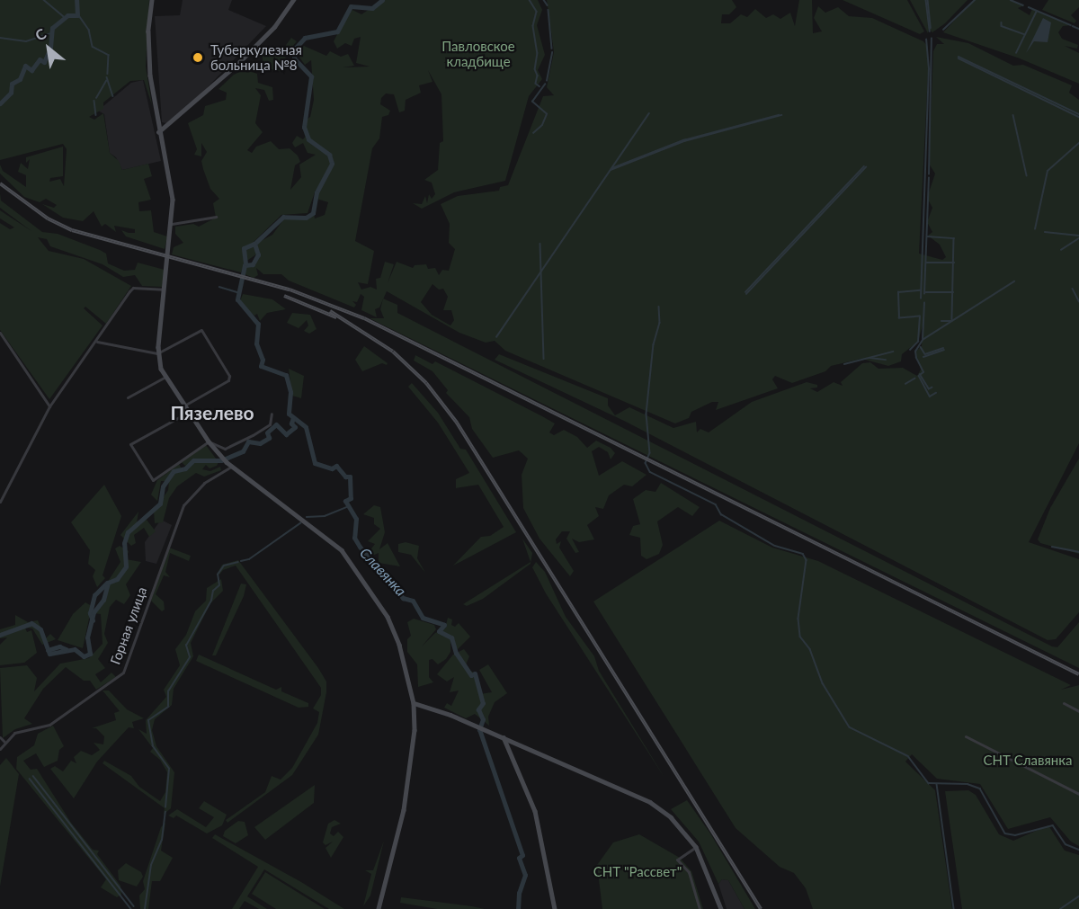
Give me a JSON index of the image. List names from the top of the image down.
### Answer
{
  "streets": {
    "street": ["Горная улица"]
  },
  "districts": ["Пязелево"],
  "water": ["Славянка"],
  "parks": ["Павловское кладбище", "СНТ Славянка", "СНТ \"Рассвет\""],
  "places": ["Туберкулезная больница №8"],
  "north": "top left"
}
